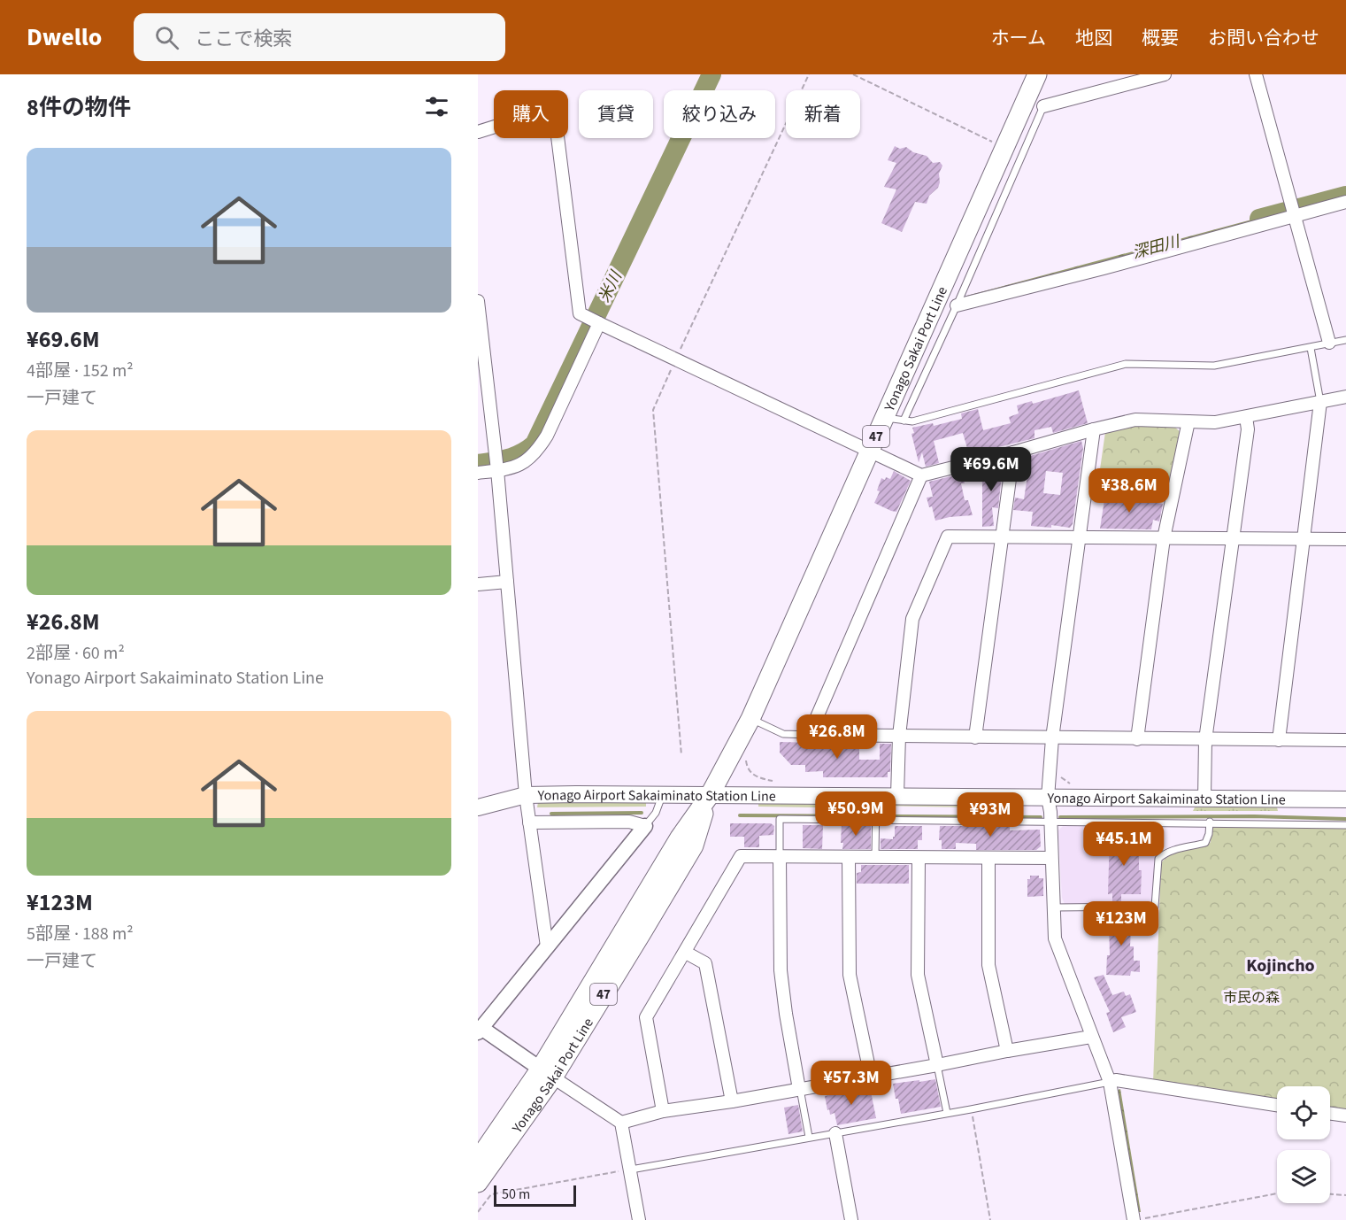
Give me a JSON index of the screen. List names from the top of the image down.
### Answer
{
  "streets": {
    "main road": ["Yonago Sakai Port Line", "47", "Yonago Airport Sakaiminato Station Line"]
  },
  "crossings": [
    ["Yonago Sakai Port Line", "Yonago Airport Sakaiminato Station Line"]
  ],
  "districts": ["Kojincho"],
  "water": ["深田川", "米川"],
  "parks": ["市民の森"],
  "scale_bar": "50 m",
  "page": {
    "header": "Dwello",
    "search": "ここで検索",
    "nav": [
      "ホーム",
      "地図",
      "概要",
      "お問い合わせ"
    ],
    "heading": "8件の物件",
    "chip": [
      "購入",
      "賃貸",
      "絞り込み",
      "新着"
    ],
    "list": [
      {
        "name": "¥69.6M",
        "note": "4部屋 · 152 m² · 一戸建て"
      },
      {
        "name": "¥26.8M",
        "note": "2部屋 · 60 m² · Yonago Airport Sakaiminato Station Line"
      },
      {
        "name": "¥123M",
        "note": "5部屋 · 188 m² · 一戸建て"
      }
    ],
    "price": [
      "¥69.6M",
      "¥38.6M",
      "¥26.8M",
      "¥50.9M",
      "¥93M",
      "¥45.1M",
      "¥123M",
      "¥57.3M"
    ],
    "scale": "50 m"
  }
}
